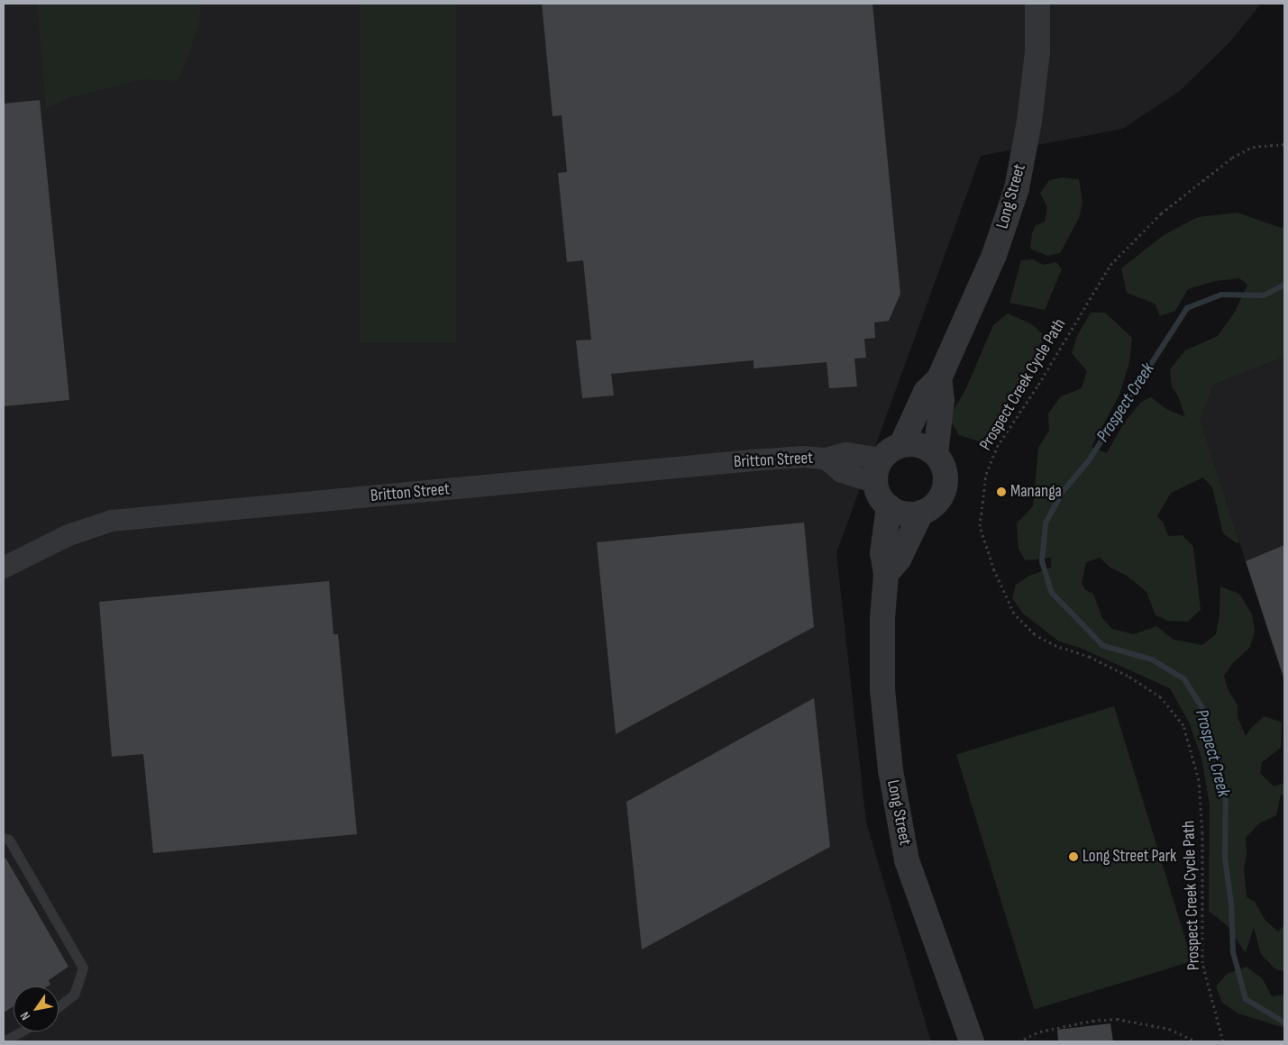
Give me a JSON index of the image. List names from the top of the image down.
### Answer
{
  "streets": {
    "street": ["Long Street", "Britton Street"],
    "path": ["Prospect Creek Cycle Path"]
  },
  "crossings": [
    ["Long Street", "Britton Street"]
  ],
  "water": ["Prospect Creek"],
  "places": ["Mananga", "Long Street Park"],
  "north": "bottom left"
}
